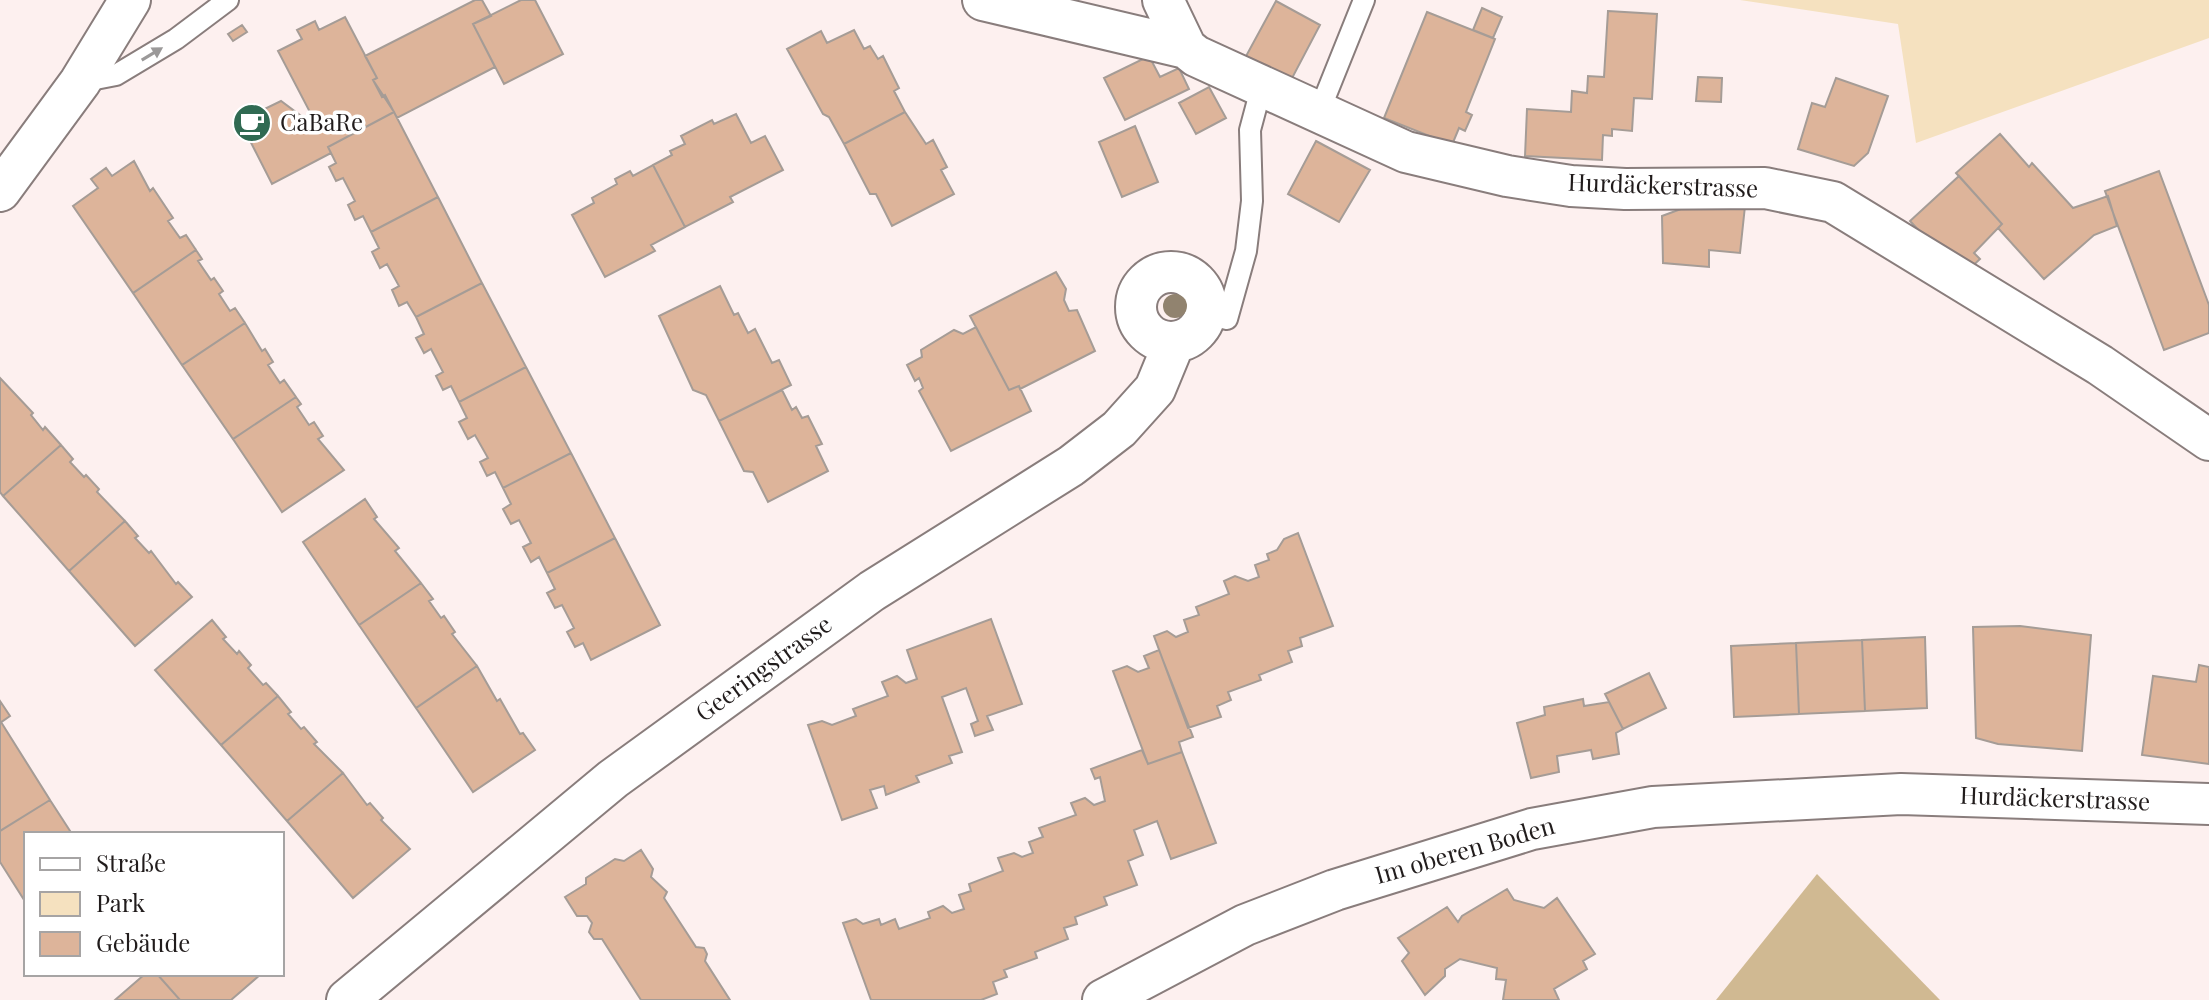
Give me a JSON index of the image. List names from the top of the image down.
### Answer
{
  "streets": {
    "street": ["Hurdäckerstrasse", "Geeringstrasse", "Im oberen Boden"]
  },
  "crossings": [
    ["Hurdäckerstrasse", "Im oberen Boden"]
  ],
  "places": {
    "cafe": ["CaBaRe"]
  },
  "legend": ["Straße", "Park", "Gebäude"]
}
